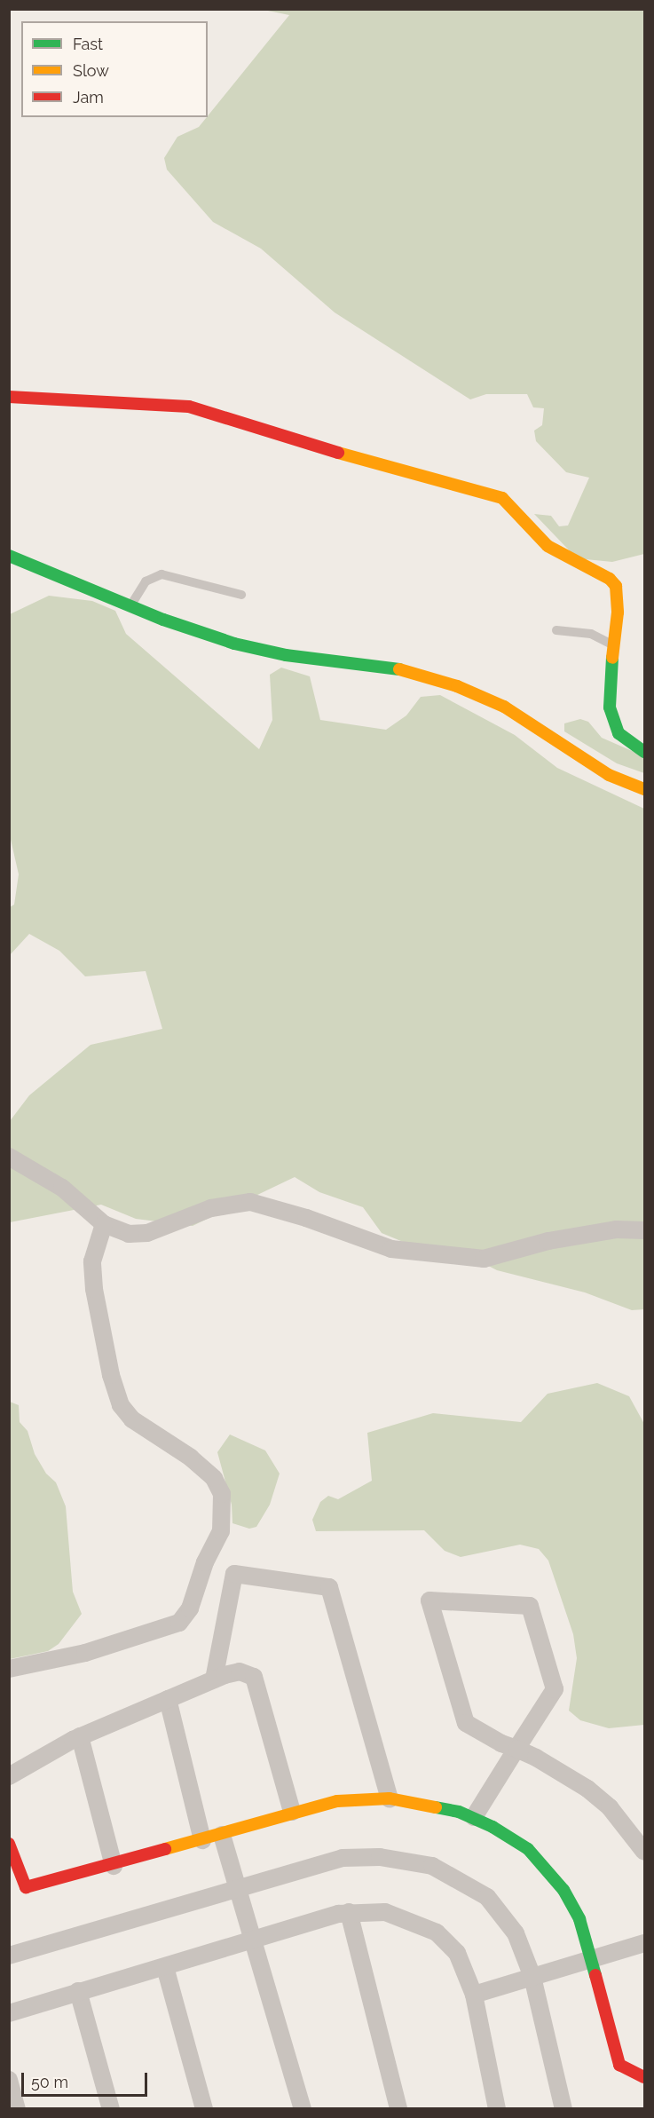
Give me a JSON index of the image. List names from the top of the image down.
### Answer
{
  "legend": ["Fast", "Slow", "Jam"],
  "scale_bar": "50 m"
}
